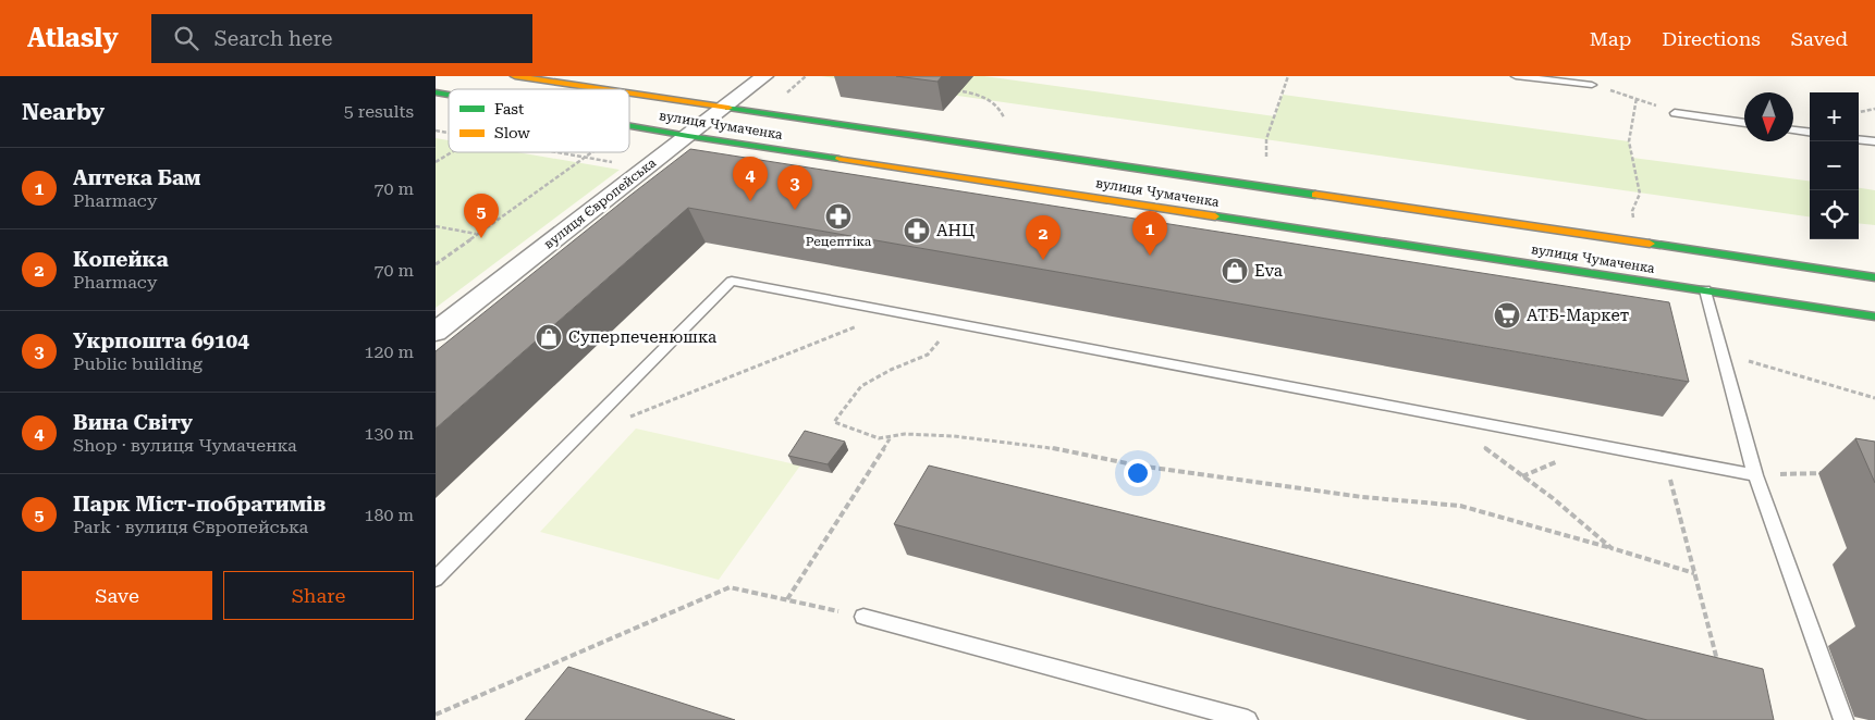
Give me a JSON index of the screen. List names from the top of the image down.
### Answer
{
  "streets": {
    "street": ["вулиця Чумаченка", "вулиця Європейська"]
  },
  "crossings": [
    ["вулиця Чумаченка", "вулиця Європейська"]
  ],
  "places": {
    "pharmacy": ["Рецептіка", "АНЦ"],
    "shop": ["Eva", "Суперпеченюшка"],
    "supermarket": ["АТБ-Маркет"]
  },
  "legend": ["Fast", "Slow"],
  "north": "bottom",
  "page": {
    "header": "Atlasly",
    "search": "Search here",
    "nav": ["Map", "Directions", "Saved"],
    "heading": ["Nearby", "5 results"],
    "map_buttons": ["+", "−"],
    "list": [
      {
        "mark": "1",
        "name": "Аптека Бам",
        "note": "Pharmacy",
        "value": "70 m"
      },
      {
        "mark": "2",
        "name": "Копейка",
        "note": "Pharmacy",
        "value": "70 m"
      },
      {
        "mark": "3",
        "name": "Укрпошта 69104",
        "note": "Public building",
        "value": "120 m"
      },
      {
        "mark": "4",
        "name": "Вина Світу",
        "note": "Shop · вулиця Чумаченка",
        "value": "130 m"
      },
      {
        "mark": "5",
        "name": "Парк Міст-побратимів",
        "note": "Park · вулиця Європейська",
        "value": "180 m"
      }
    ],
    "pins": [
      "4",
      "3",
      "5",
      "1",
      "2"
    ],
    "buttons": ["Save", "Share"]
  }
}
